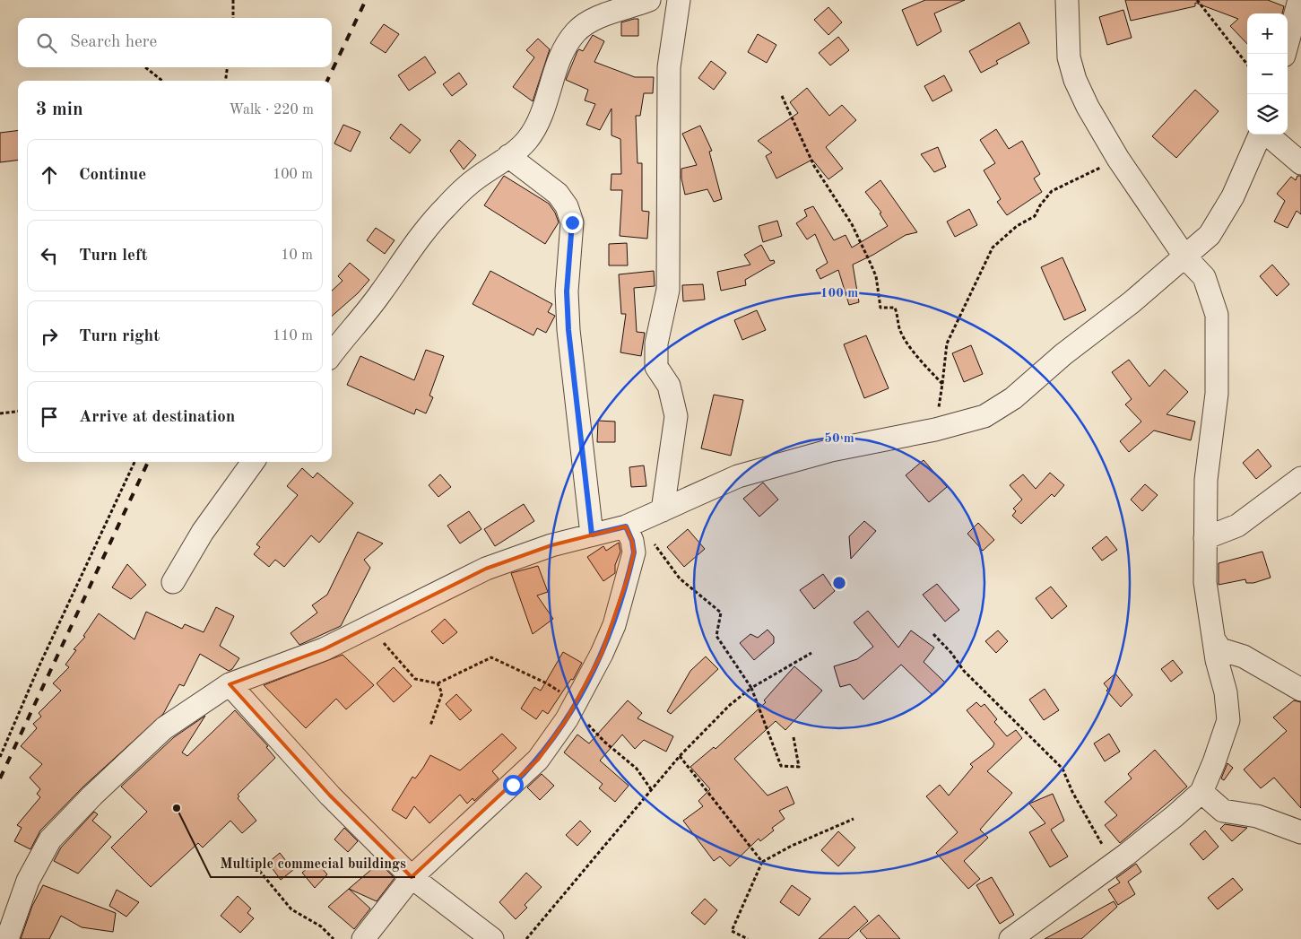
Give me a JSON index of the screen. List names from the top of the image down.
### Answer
{
  "places": ["Multiple commecial buildings"],
  "page": {
    "map_buttons": ["+", "−"],
    "search": "Search here",
    "heading": ["3 min", "Walk · 220 m"],
    "list": [
      ["Continue", "100 m"],
      ["Turn left", "10 m"],
      ["Turn right", "110 m"],
      "Arrive at destination"
    ]
  },
  "rings": ["100 m", "50 m"]
}
